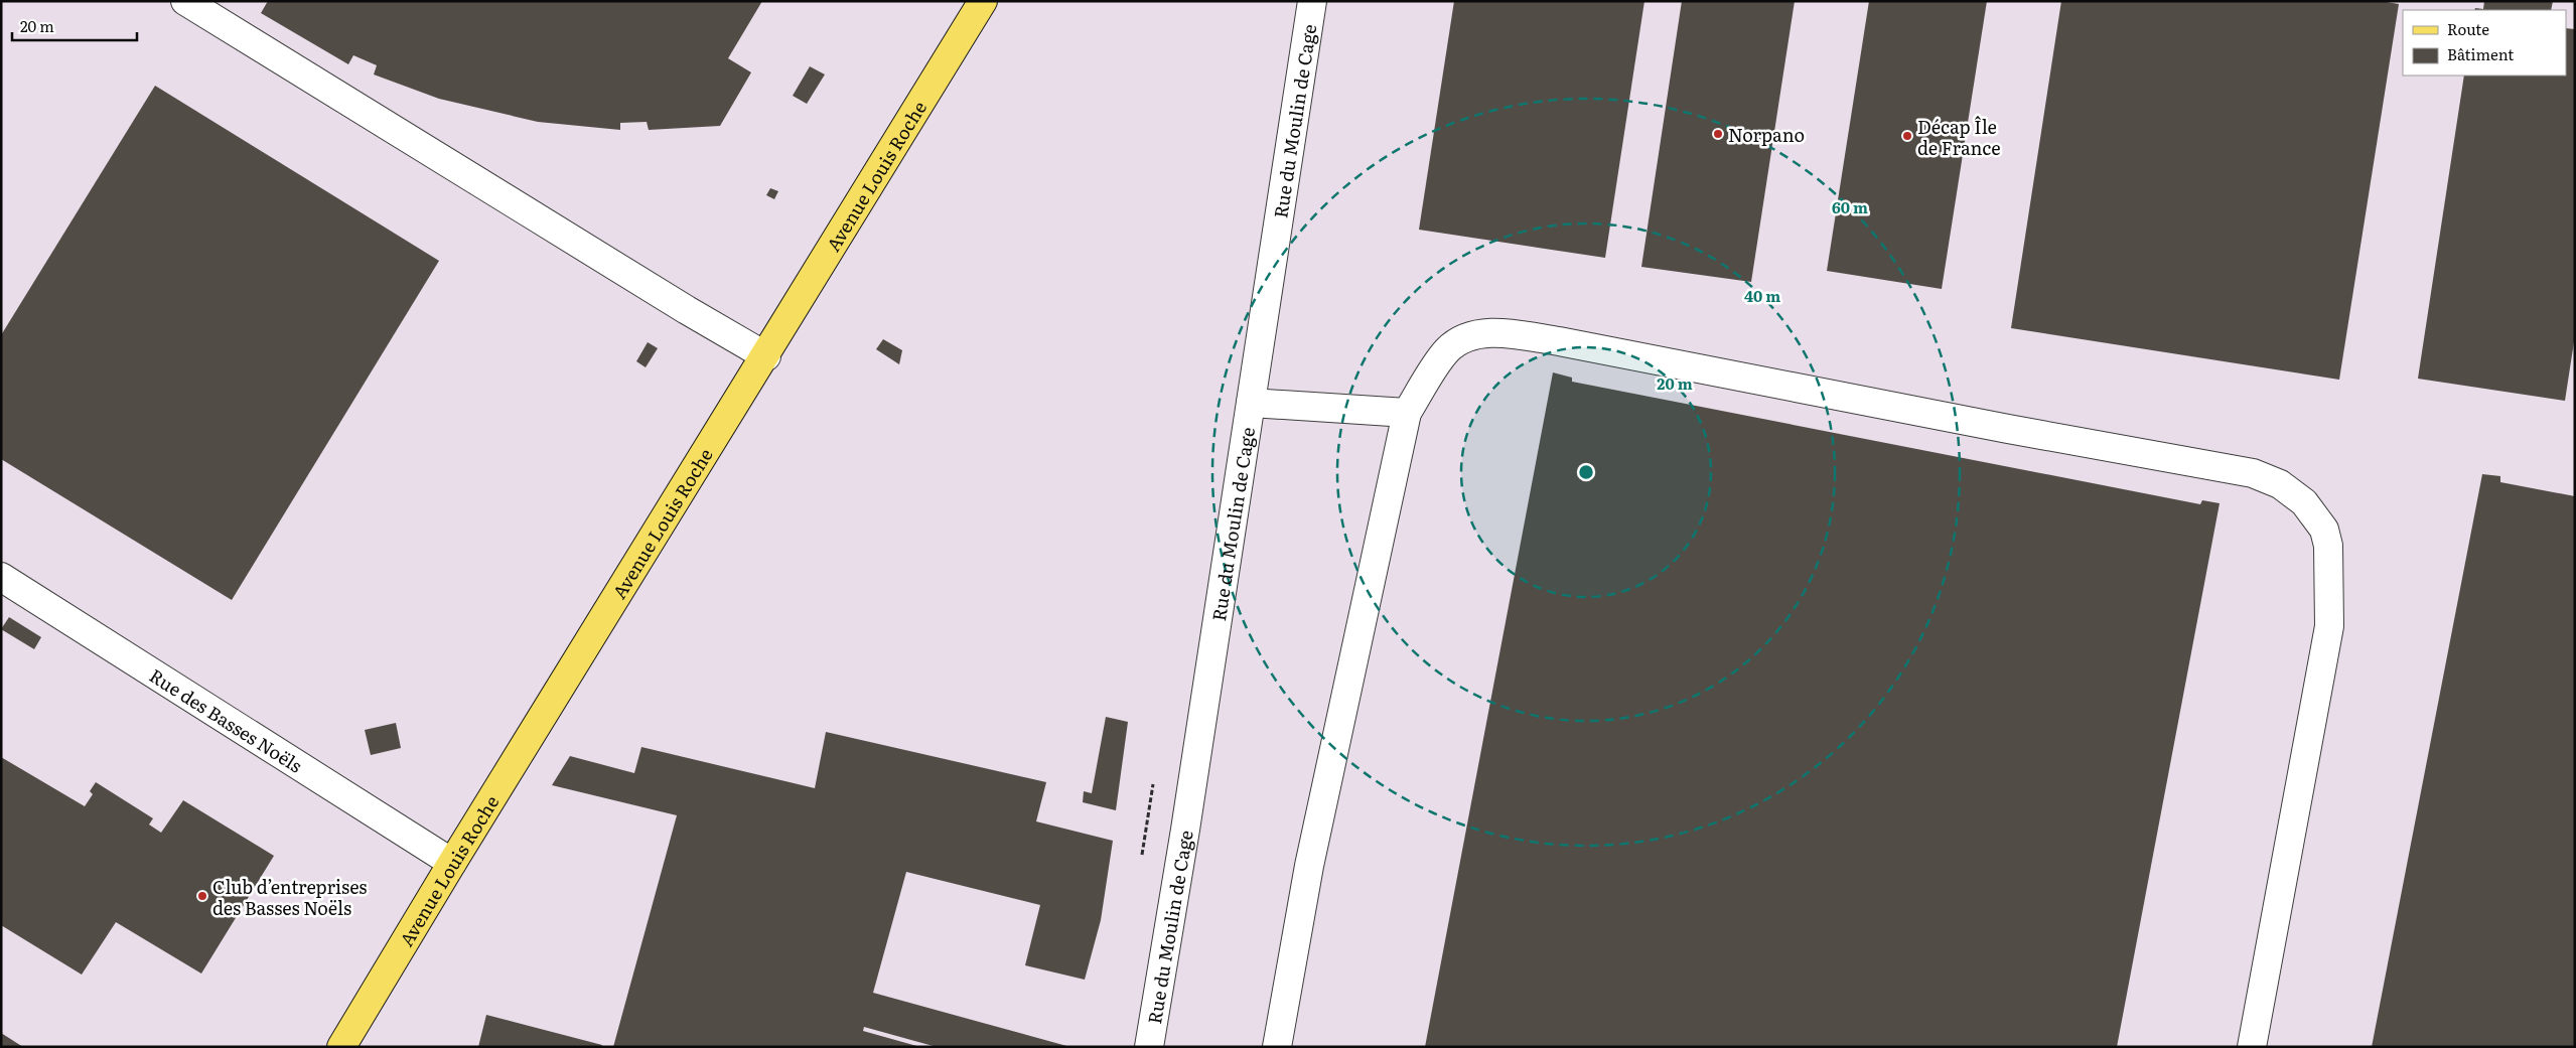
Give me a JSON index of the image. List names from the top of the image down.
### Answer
{
  "streets": {
    "main road": ["Avenue Louis Roche"],
    "street": ["Rue du Moulin de Cage", "Rue des Basses Noëls"]
  },
  "crossings": [
    ["Avenue Louis Roche", "Rue des Basses Noëls"]
  ],
  "places": ["Norpano", "Décap Île de France", "Club d’entreprises des Basses Noëls"],
  "legend": ["Route", "Bâtiment"],
  "scale_bar": "20 m",
  "rings": ["60 m", "40 m", "20 m"]
}
